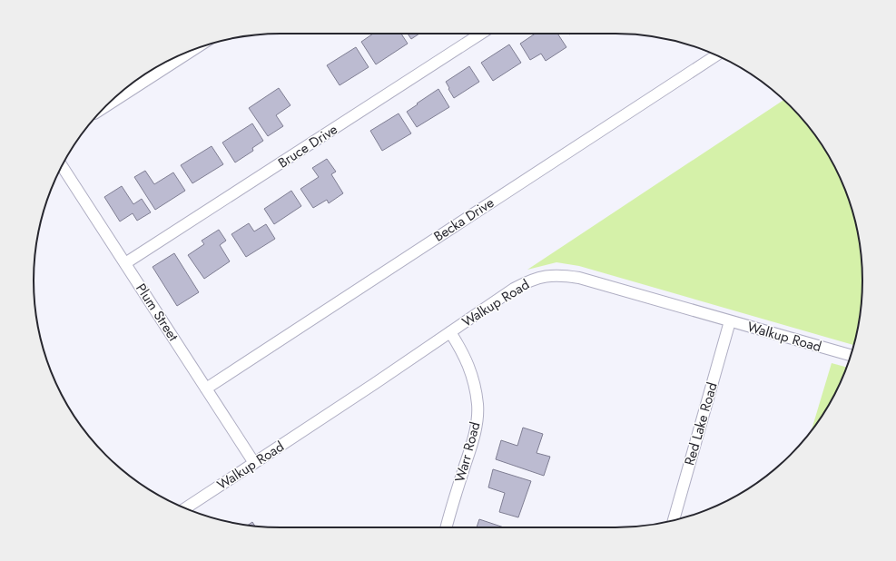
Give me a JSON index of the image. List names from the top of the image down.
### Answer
{
  "streets": {
    "street": [
      "Bruce Drive",
      "Becka Drive",
      "Walkup Road",
      "Plum Street",
      "Red Lake Road",
      "Warr Road"
    ]
  },
  "crossings": [
    ["Bruce Drive", "Plum Street"],
    ["Becka Drive", "Plum Street"],
    ["Walkup Road", "Plum Street"],
    ["Walkup Road", "Red Lake Road"],
    ["Walkup Road", "Warr Road"]
  ]
}
